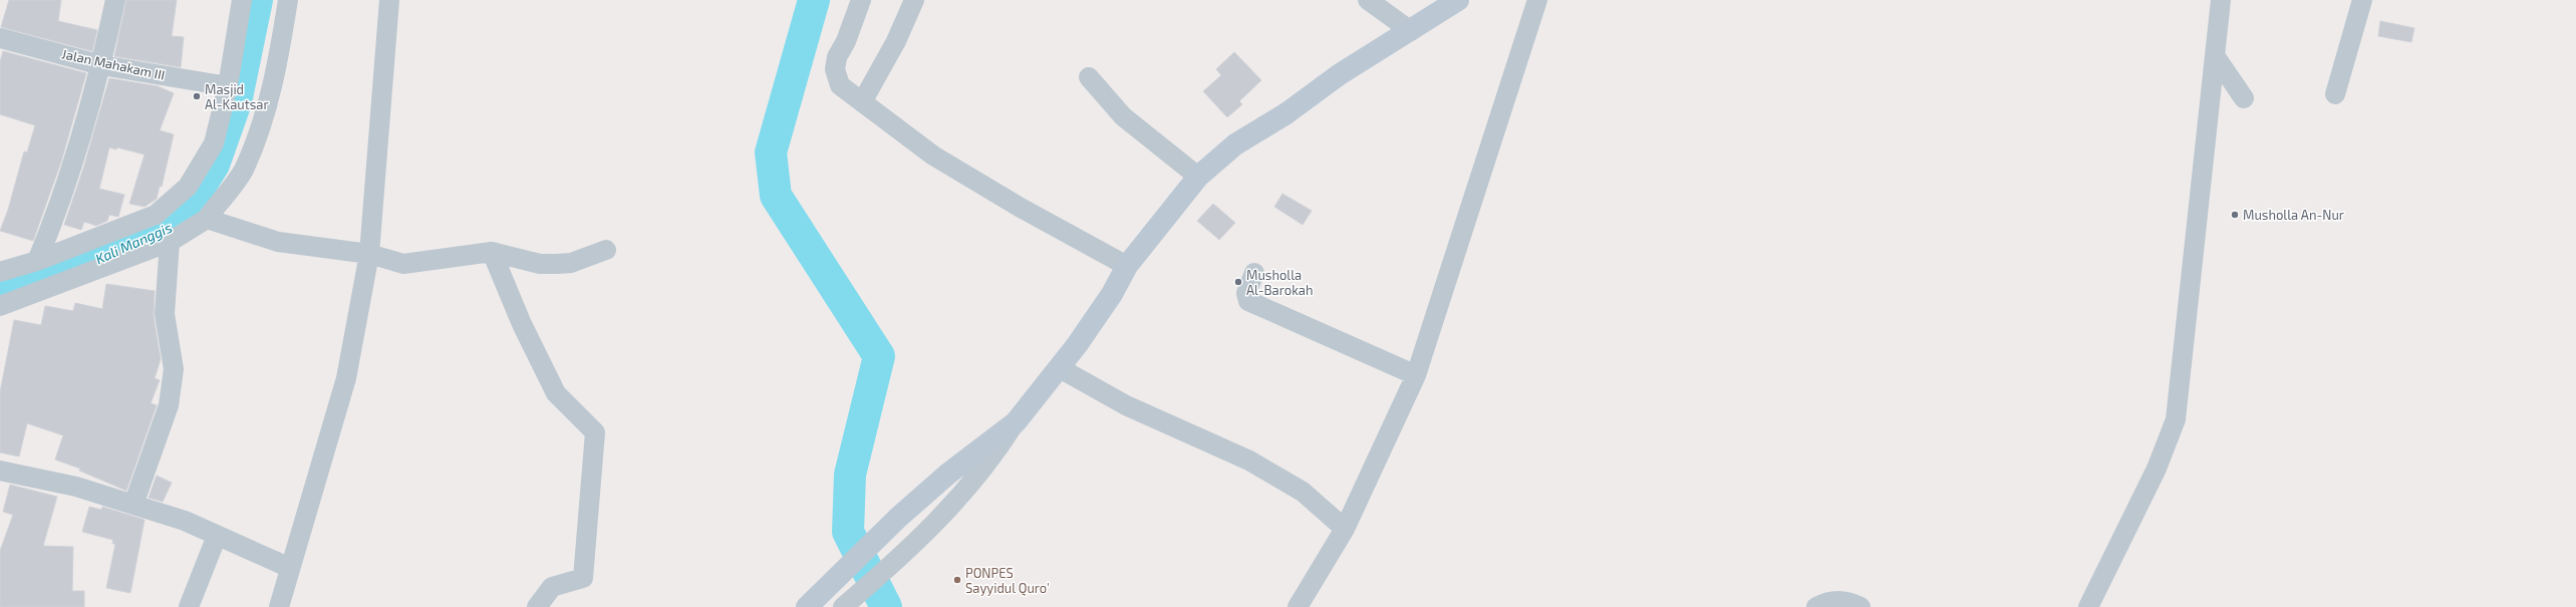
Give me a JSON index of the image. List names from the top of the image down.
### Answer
{
  "streets": {
    "street": ["Jalan Mahakam III"]
  },
  "water": ["Kali Manggis"],
  "places": [
    "Masjid Al-Kautsar",
    "Musholla An-Nur",
    "Musholla Al-Barokah",
    "PONPES Sayyidul Quro'"
  ]
}
